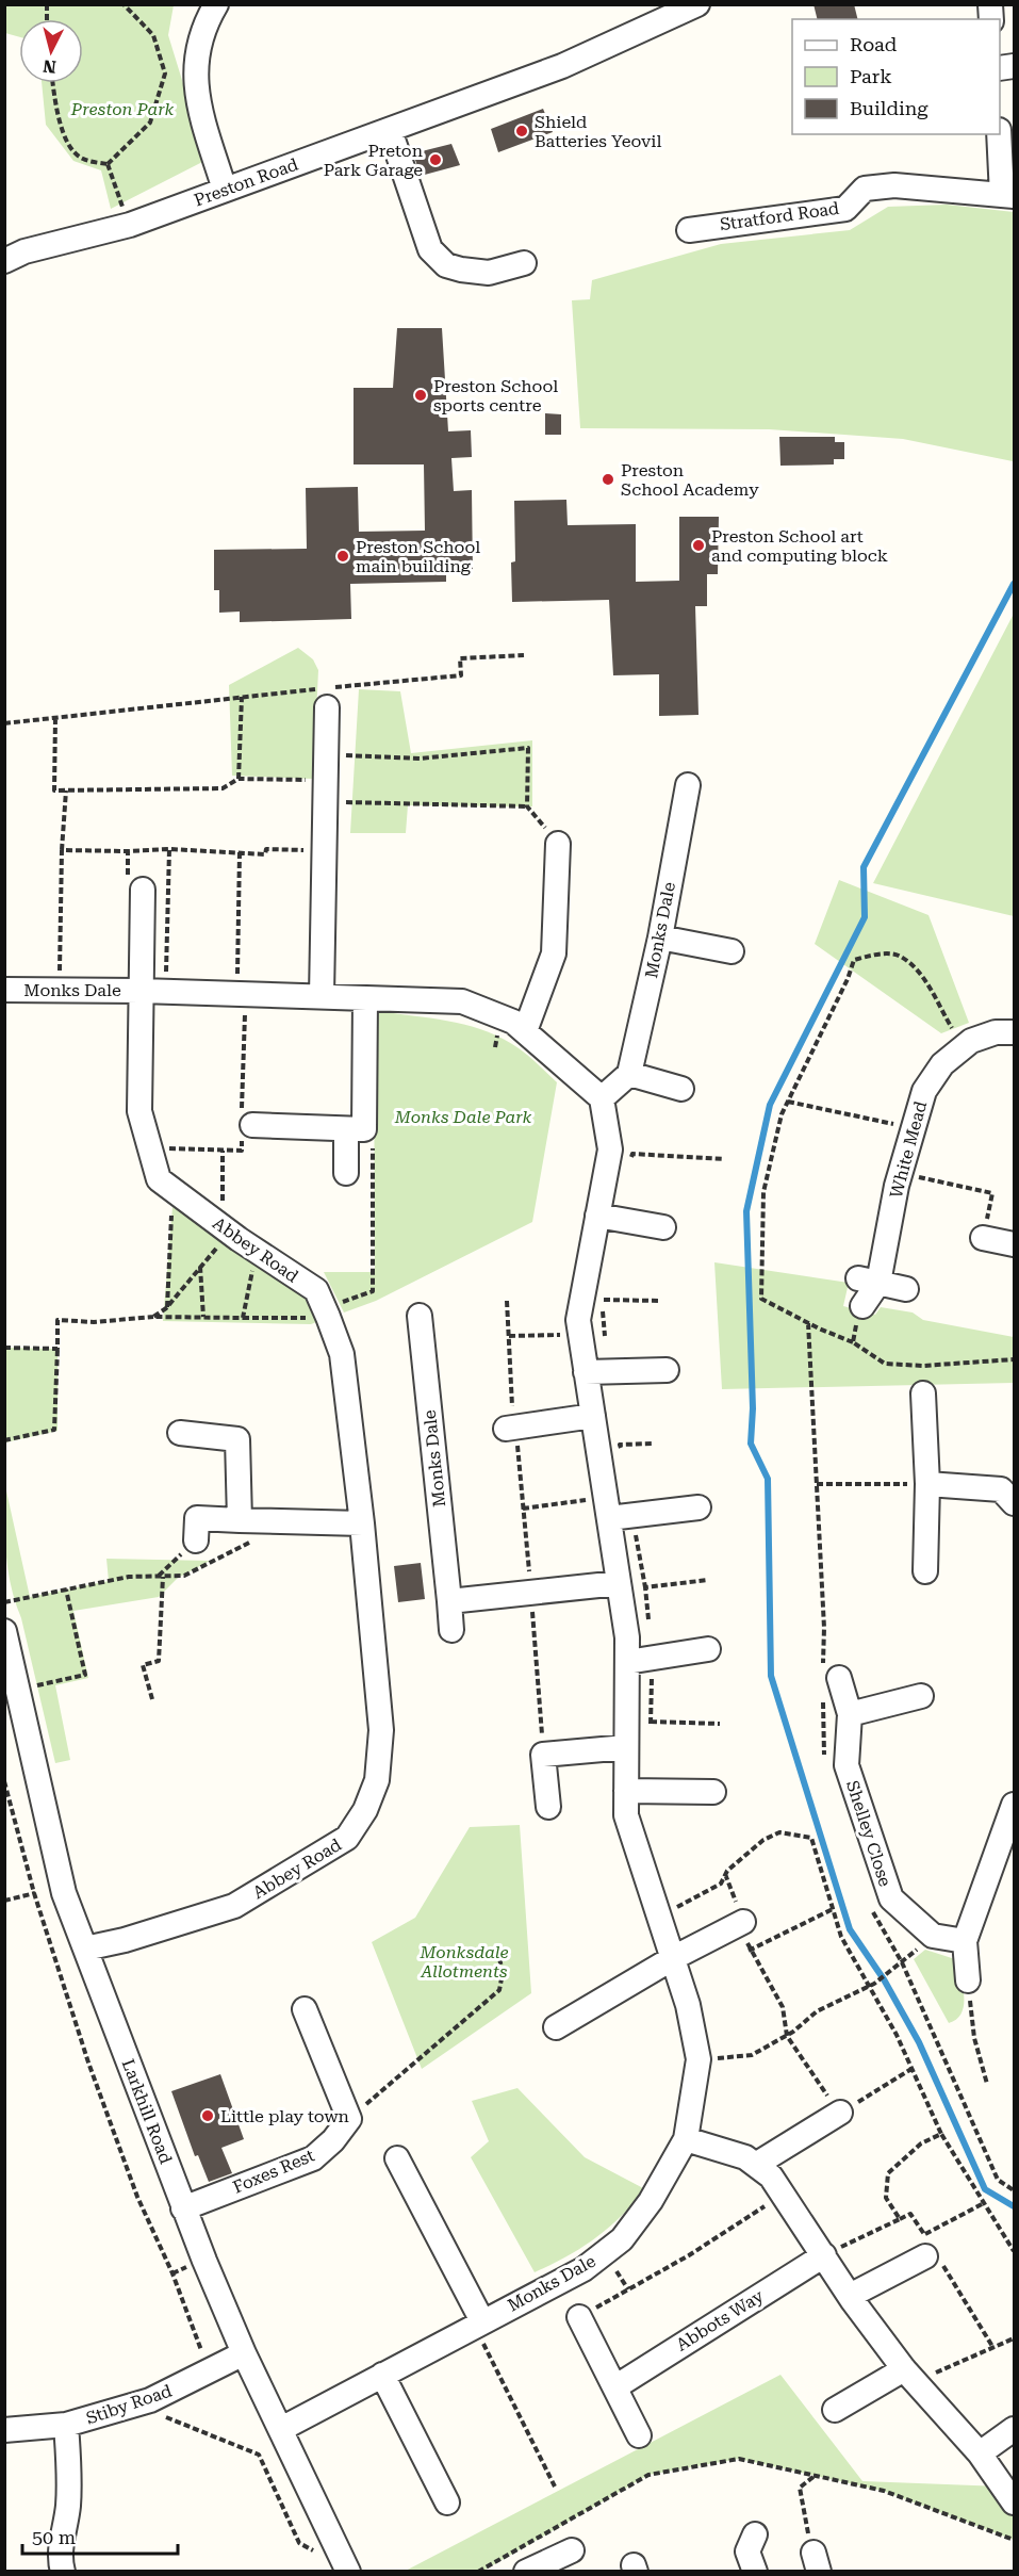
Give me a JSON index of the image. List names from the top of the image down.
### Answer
{
  "streets": {
    "street": [
      "Preston Road",
      "Stratford Road",
      "Monks Dale",
      "White Mead",
      "Abbey Road",
      "Shelley Close",
      "Larkhill Road",
      "Foxes Rest",
      "Abbots Way",
      "Stiby Road"
    ]
  },
  "crossings": [
    ["Monks Dale", "Abbey Road"],
    ["Monks Dale", "Larkhill Road"],
    ["Abbey Road", "Larkhill Road"],
    ["Larkhill Road", "Foxes Rest"],
    ["Larkhill Road", "Stiby Road"]
  ],
  "parks": ["Preston Park", "Monks Dale Park", "Monksdale Allotments"],
  "places": [
    "Shield Batteries Yeovil",
    "Preton Park Garage",
    "Preston School sports centre",
    "Preston School Academy",
    "Preston School art and computing block",
    "Preston School main building",
    "Little play town"
  ],
  "legend": ["Road", "Park", "Building"],
  "scale_bar": "50 m",
  "north": "bottom"
}
